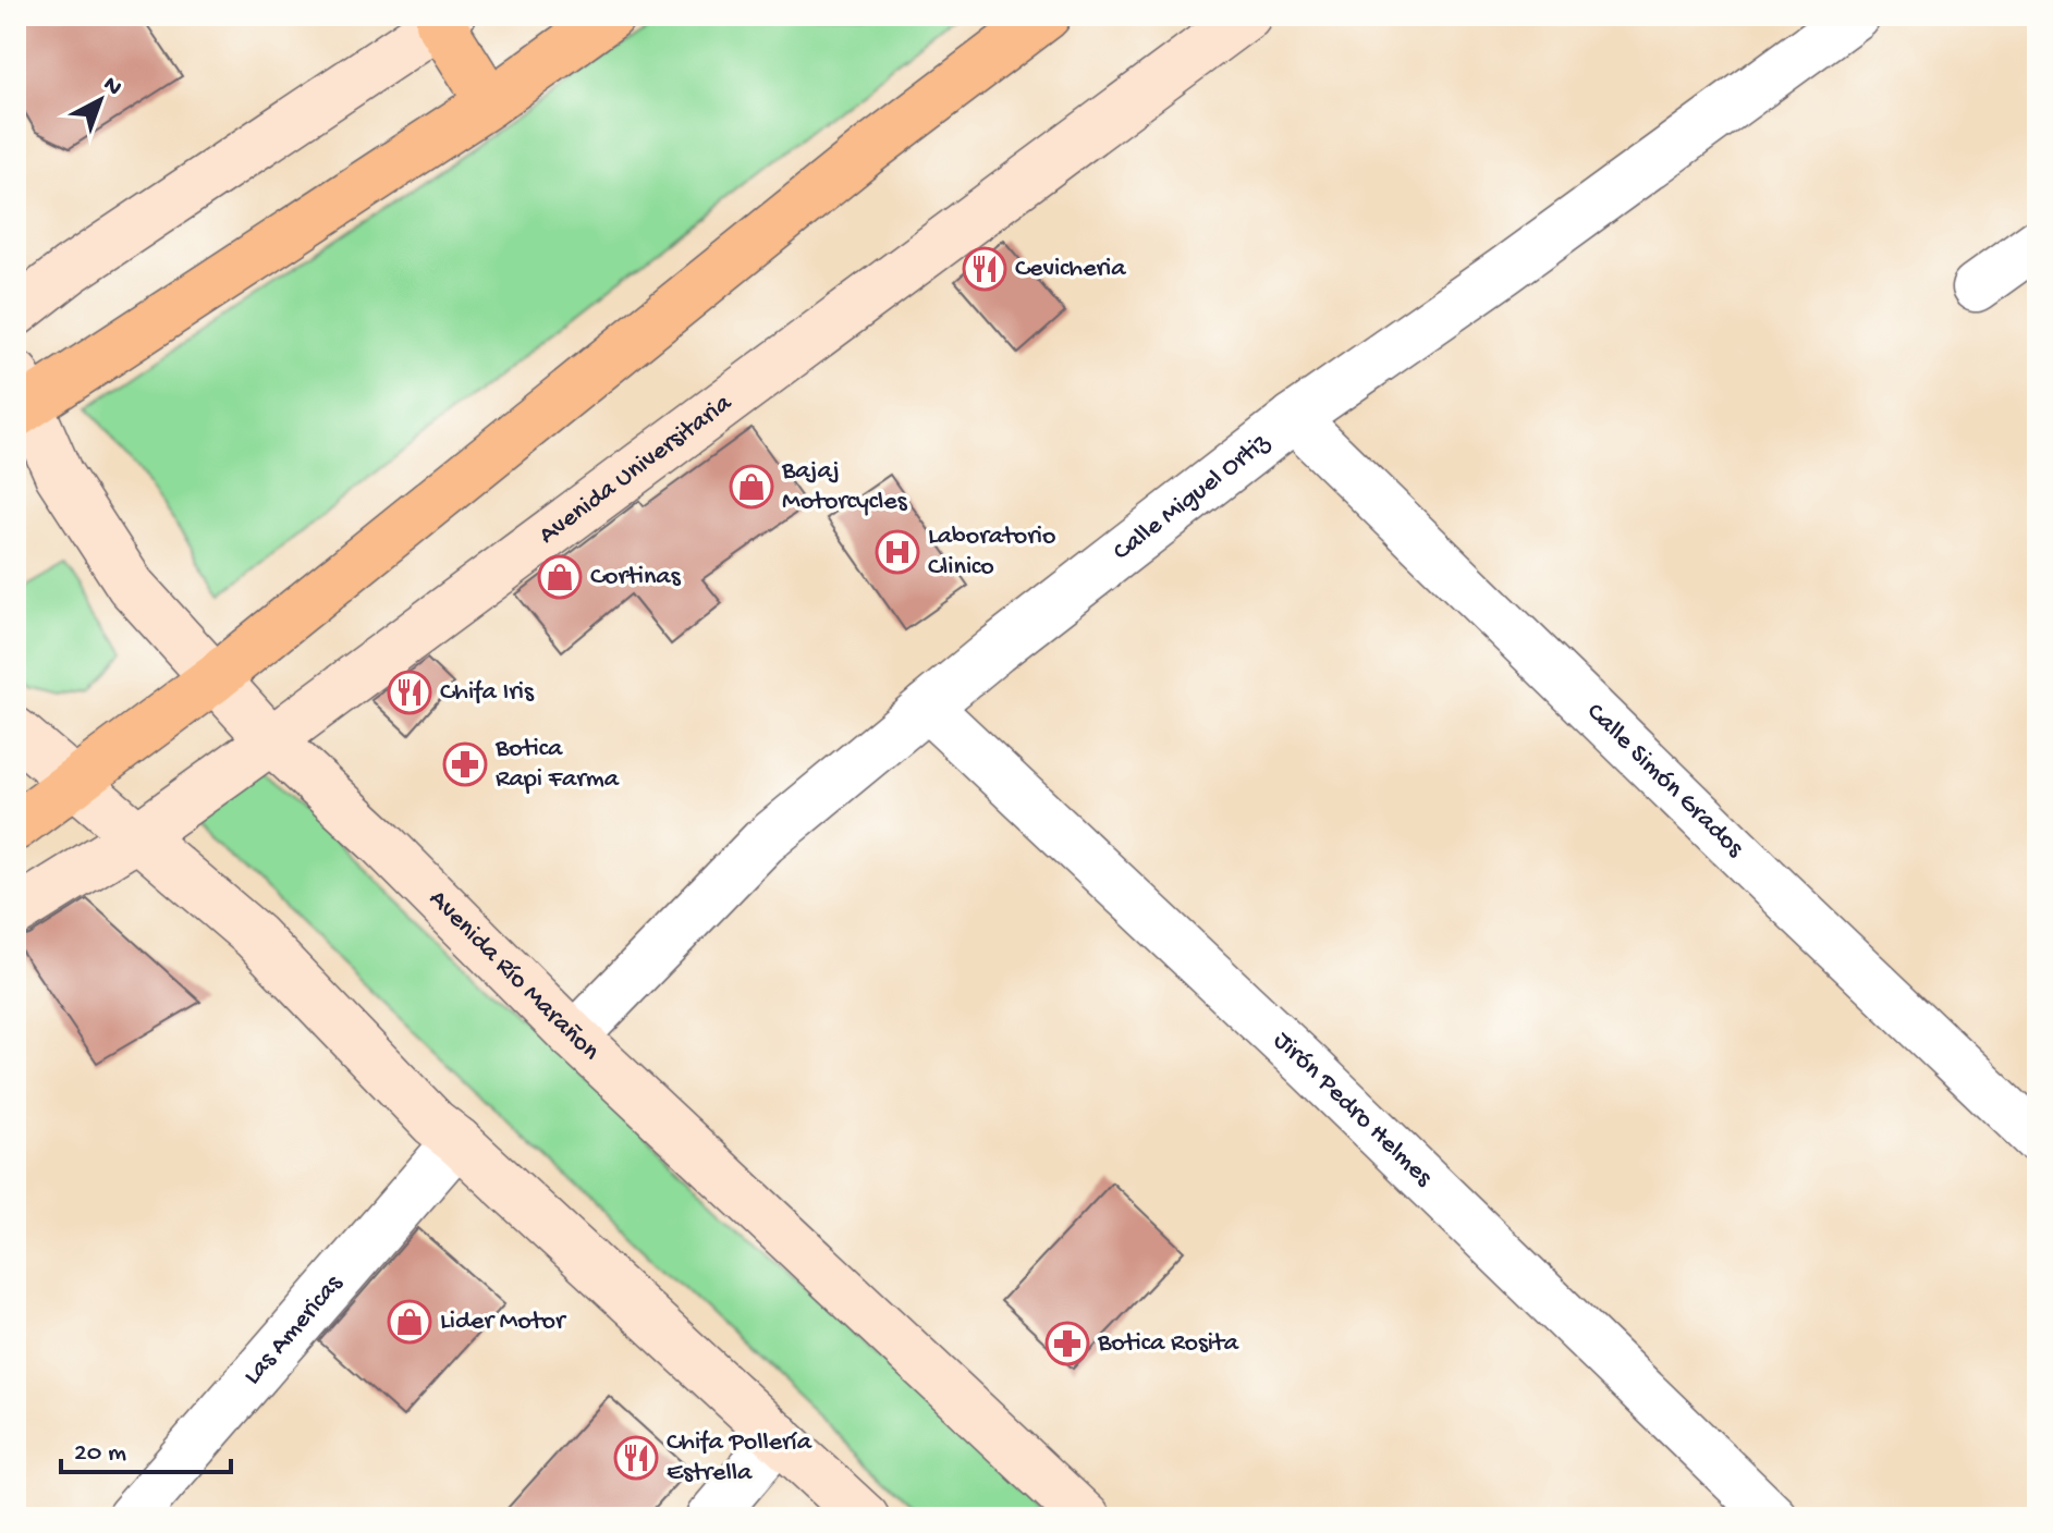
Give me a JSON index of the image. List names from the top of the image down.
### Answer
{
  "streets": {
    "main road": ["Avenida Universitaria", "Avenida Río Marañon"],
    "street": [
      "Calle Miguel Ortiz",
      "Calle Simón Grados",
      "Jirón Pedro Helmes",
      "Las Americas"
    ]
  },
  "crossings": [
    ["Avenida Universitaria", "Avenida Río Marañon"],
    ["Calle Miguel Ortiz", "Calle Simón Grados"],
    ["Calle Miguel Ortiz", "Avenida Río Marañon"],
    ["Calle Miguel Ortiz", "Jirón Pedro Helmes"]
  ],
  "places": {
    "restaurant": ["Cevicheria", "Chifa Iris", "Chifa Pollería Estrella"],
    "shop": ["Bajaj Motorcycles", "Cortinas", "Lider Motor"],
    "hospital": ["Laboratorio Clinico"],
    "pharmacy": ["Botica Rapi Farma", "Botica Rosita"]
  },
  "scale_bar": "20 m",
  "north": "top right"
}
